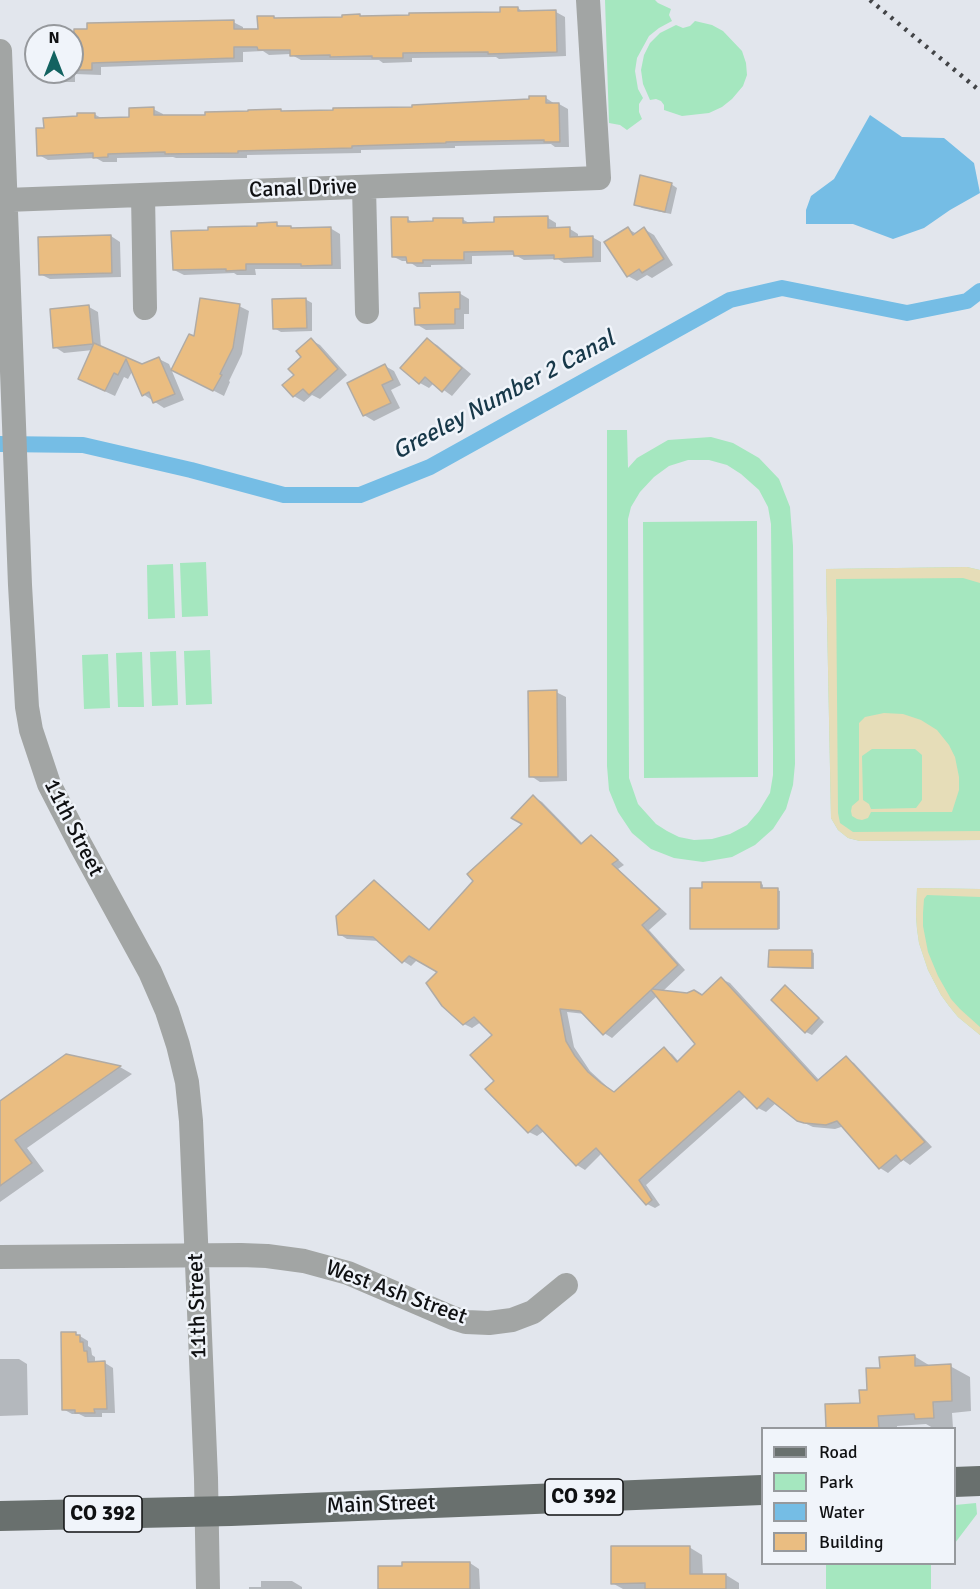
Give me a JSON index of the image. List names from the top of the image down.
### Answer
{
  "streets": {
    "main road": ["CO 392", "Main Street"],
    "street": ["Canal Drive", "11th Street", "West Ash Street"]
  },
  "crossings": [
    ["Canal Drive", "11th Street"],
    ["11th Street", "West Ash Street"],
    ["11th Street", "Main Street"]
  ],
  "water": ["Greeley Number 2 Canal"],
  "legend": [
    "Road",
    "Park",
    "Water",
    "Building"
  ],
  "north": "top"
}
